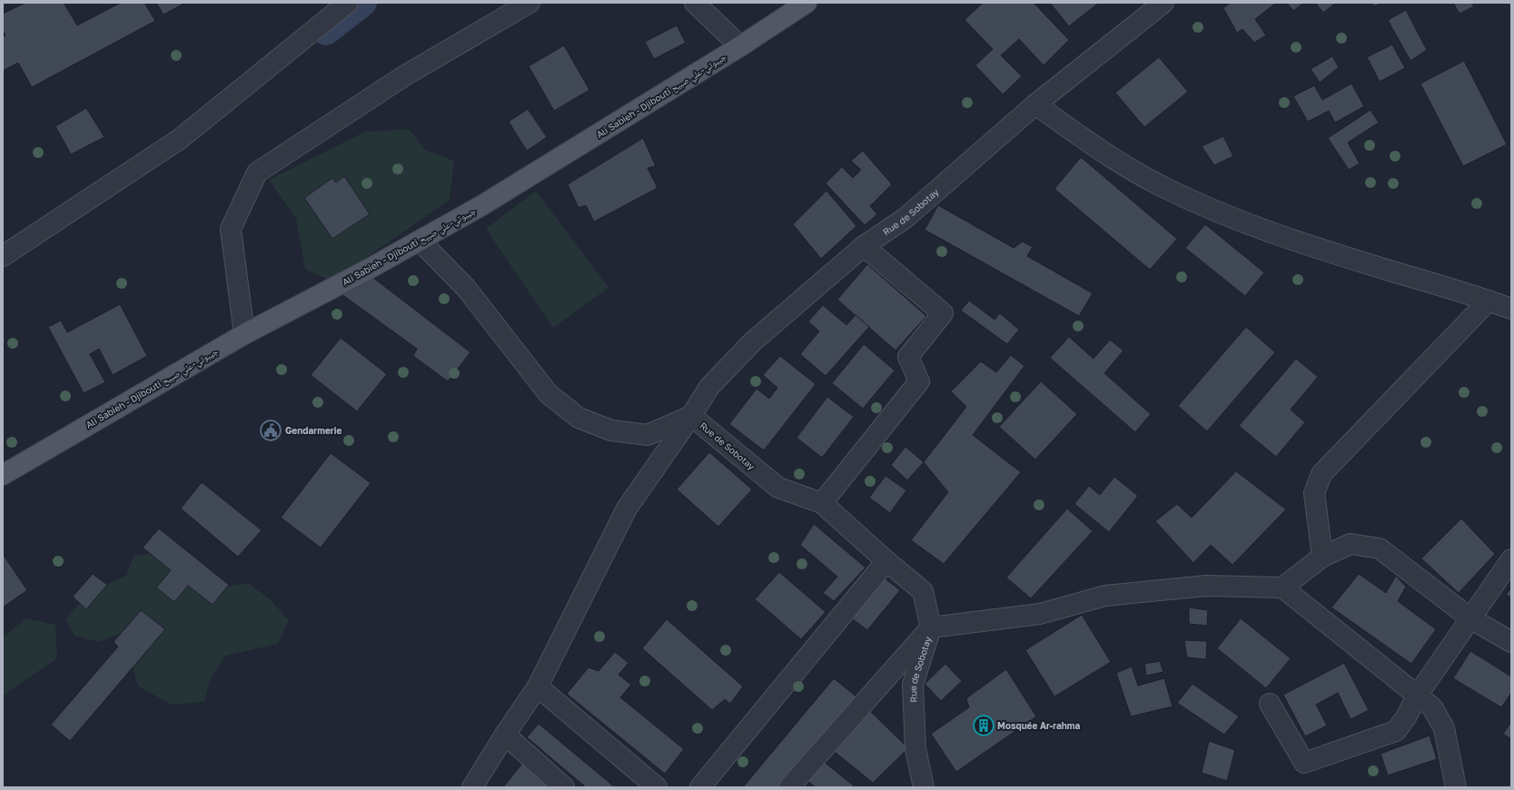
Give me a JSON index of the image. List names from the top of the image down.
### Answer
{
  "streets": {
    "main road": ["Ali Sabieh - Djibouti جيبوتي-علي صبيح"],
    "street": ["Rue de Sobotay"]
  },
  "places": {
    "public building": ["Gendarmerie"],
    "building": ["Mosquée Ar-rahma"]
  }
}
